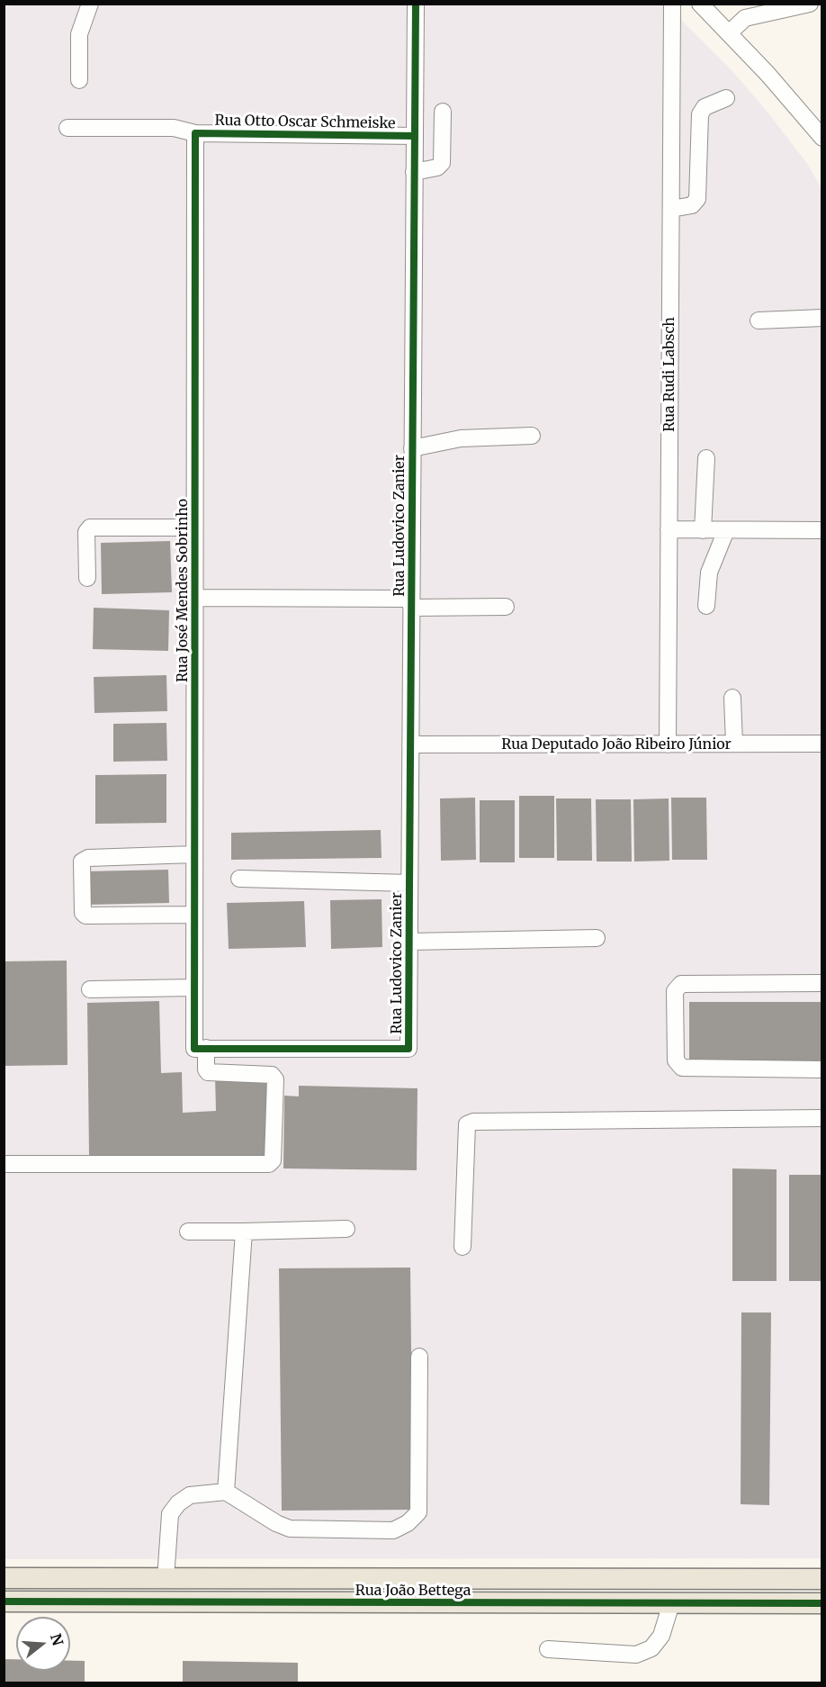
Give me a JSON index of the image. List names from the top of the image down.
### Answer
{
  "streets": {
    "main road": ["Rua João Bettega"],
    "street": [
      "Rua Otto Oscar Schmeiske",
      "Rua Rudi Labsch",
      "Rua Ludovico Zanier",
      "Rua José Mendes Sobrinho",
      "Rua Deputado João Ribeiro Júnior"
    ]
  },
  "crossings": [
    ["Rua Otto Oscar Schmeiske", "Rua Ludovico Zanier"],
    ["Rua Otto Oscar Schmeiske", "Rua José Mendes Sobrinho"],
    ["Rua Rudi Labsch", "Rua Deputado João Ribeiro Júnior"],
    ["Rua Ludovico Zanier", "Rua José Mendes Sobrinho"],
    ["Rua Ludovico Zanier", "Rua Deputado João Ribeiro Júnior"]
  ],
  "north": "right"
}
